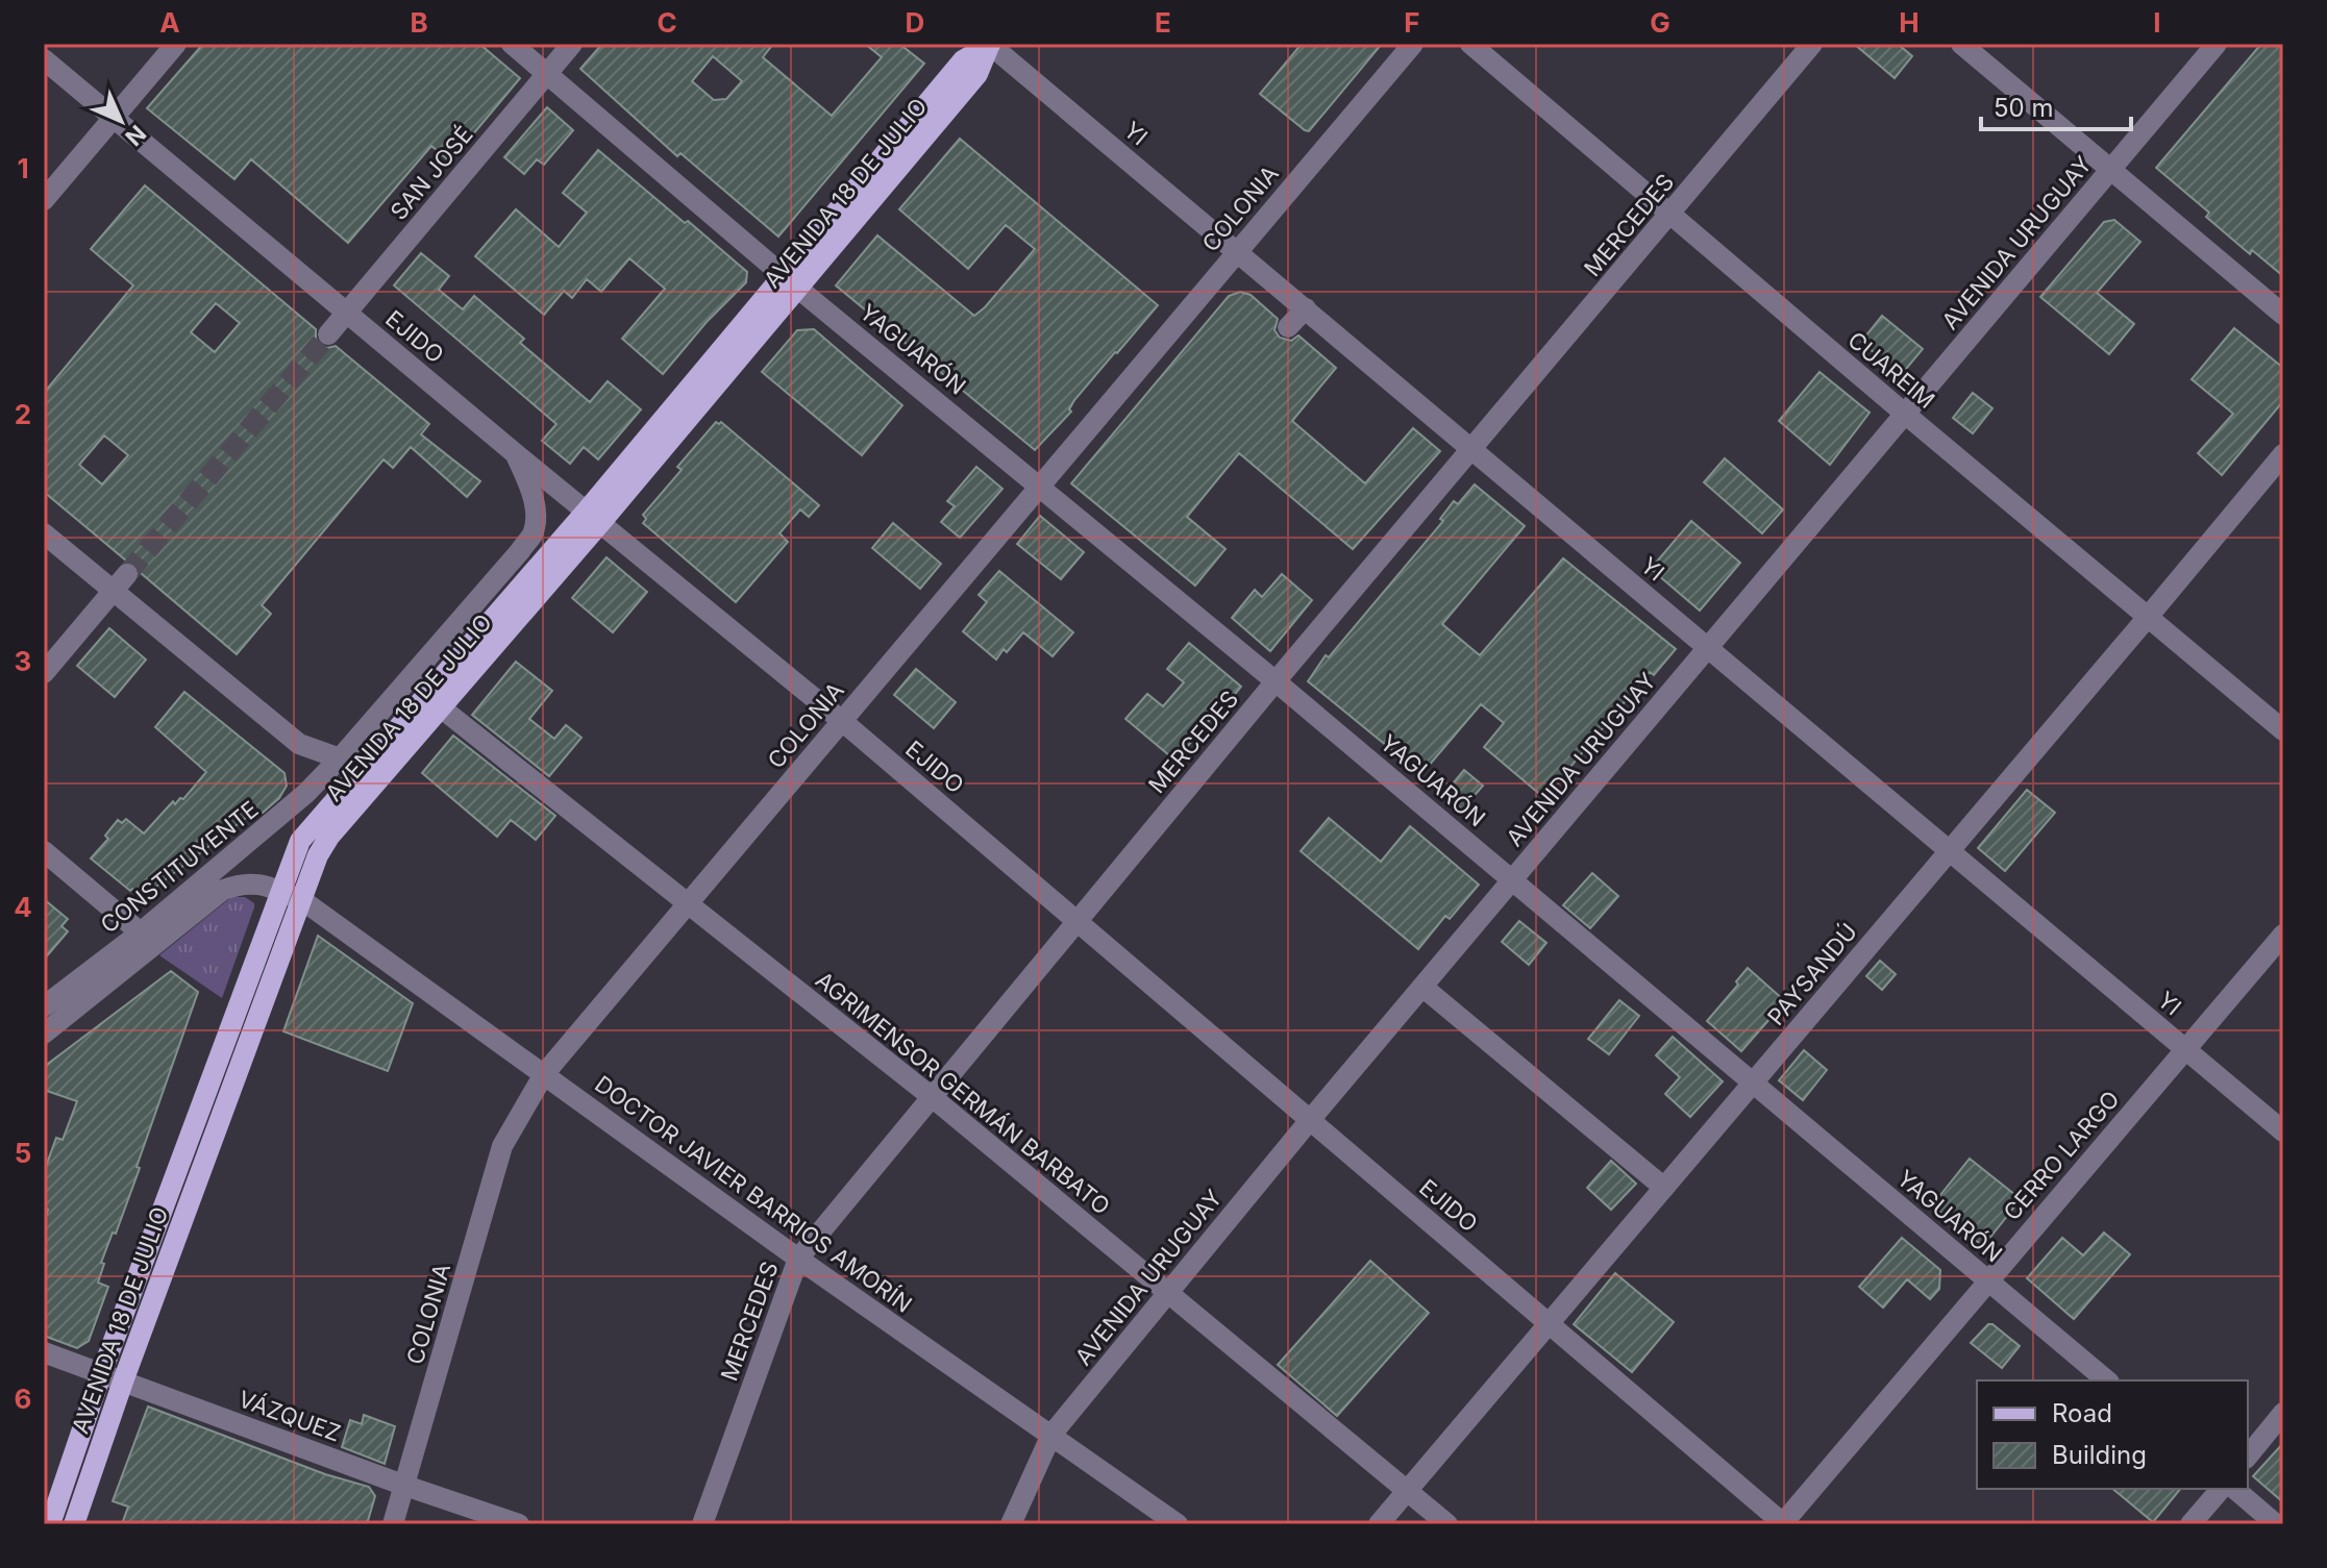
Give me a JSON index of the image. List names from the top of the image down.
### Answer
{
  "streets": {
    "main road": ["AVENIDA 18 DE JULIO"],
    "street": [
      "YI",
      "SAN JOSÉ",
      "COLONIA",
      "MERCEDES",
      "AVENIDA URUGUAY",
      "EJIDO",
      "YAGUARÓN",
      "CUAREIM",
      "CONSTITUYENTE",
      "PAYSANDÚ",
      "AGRIMENSOR GERMÁN BARBATO",
      "CERRO LARGO",
      "DOCTOR JAVIER BARRIOS AMORÍN",
      "VÁZQUEZ"
    ]
  },
  "crossings": [
    ["YI", "AVENIDA 18 DE JULIO"],
    ["YI", "COLONIA"],
    ["YI", "MERCEDES"],
    ["YI", "AVENIDA URUGUAY"],
    ["YI", "PAYSANDÚ"],
    ["YI", "CERRO LARGO"],
    ["SAN JOSÉ", "EJIDO"],
    ["SAN JOSÉ", "YAGUARÓN"],
    ["AVENIDA 18 DE JULIO", "EJIDO"],
    ["AVENIDA 18 DE JULIO", "YAGUARÓN"],
    ["AVENIDA 18 DE JULIO", "CONSTITUYENTE"],
    ["AVENIDA 18 DE JULIO", "AGRIMENSOR GERMÁN BARBATO"],
    ["AVENIDA 18 DE JULIO", "DOCTOR JAVIER BARRIOS AMORÍN"],
    ["AVENIDA 18 DE JULIO", "VÁZQUEZ"],
    ["COLONIA", "EJIDO"],
    ["COLONIA", "YAGUARÓN"],
    ["COLONIA", "AGRIMENSOR GERMÁN BARBATO"],
    ["COLONIA", "DOCTOR JAVIER BARRIOS AMORÍN"],
    ["COLONIA", "VÁZQUEZ"],
    ["MERCEDES", "EJIDO"],
    ["MERCEDES", "YAGUARÓN"],
    ["MERCEDES", "CUAREIM"],
    ["MERCEDES", "AGRIMENSOR GERMÁN BARBATO"],
    ["MERCEDES", "DOCTOR JAVIER BARRIOS AMORÍN"],
    ["AVENIDA URUGUAY", "EJIDO"],
    ["AVENIDA URUGUAY", "YAGUARÓN"],
    ["AVENIDA URUGUAY", "CUAREIM"],
    ["AVENIDA URUGUAY", "AGRIMENSOR GERMÁN BARBATO"],
    ["AVENIDA URUGUAY", "DOCTOR JAVIER BARRIOS AMORÍN"],
    ["EJIDO", "PAYSANDÚ"],
    ["EJIDO", "CERRO LARGO"],
    ["YAGUARÓN", "PAYSANDÚ"],
    ["YAGUARÓN", "CERRO LARGO"],
    ["CUAREIM", "PAYSANDÚ"],
    ["CONSTITUYENTE", "DOCTOR JAVIER BARRIOS AMORÍN"],
    ["PAYSANDÚ", "AGRIMENSOR GERMÁN BARBATO"]
  ],
  "legend": ["Road", "Building"],
  "scale_bar": "50 m",
  "north": "bottom right",
  "grid": {
    "columns": [
      "A",
      "B",
      "C",
      "D",
      "E",
      "F",
      "G",
      "H",
      "I"
    ],
    "rows": [
      "1",
      "2",
      "3",
      "4",
      "5",
      "6"
    ]
  }
}
